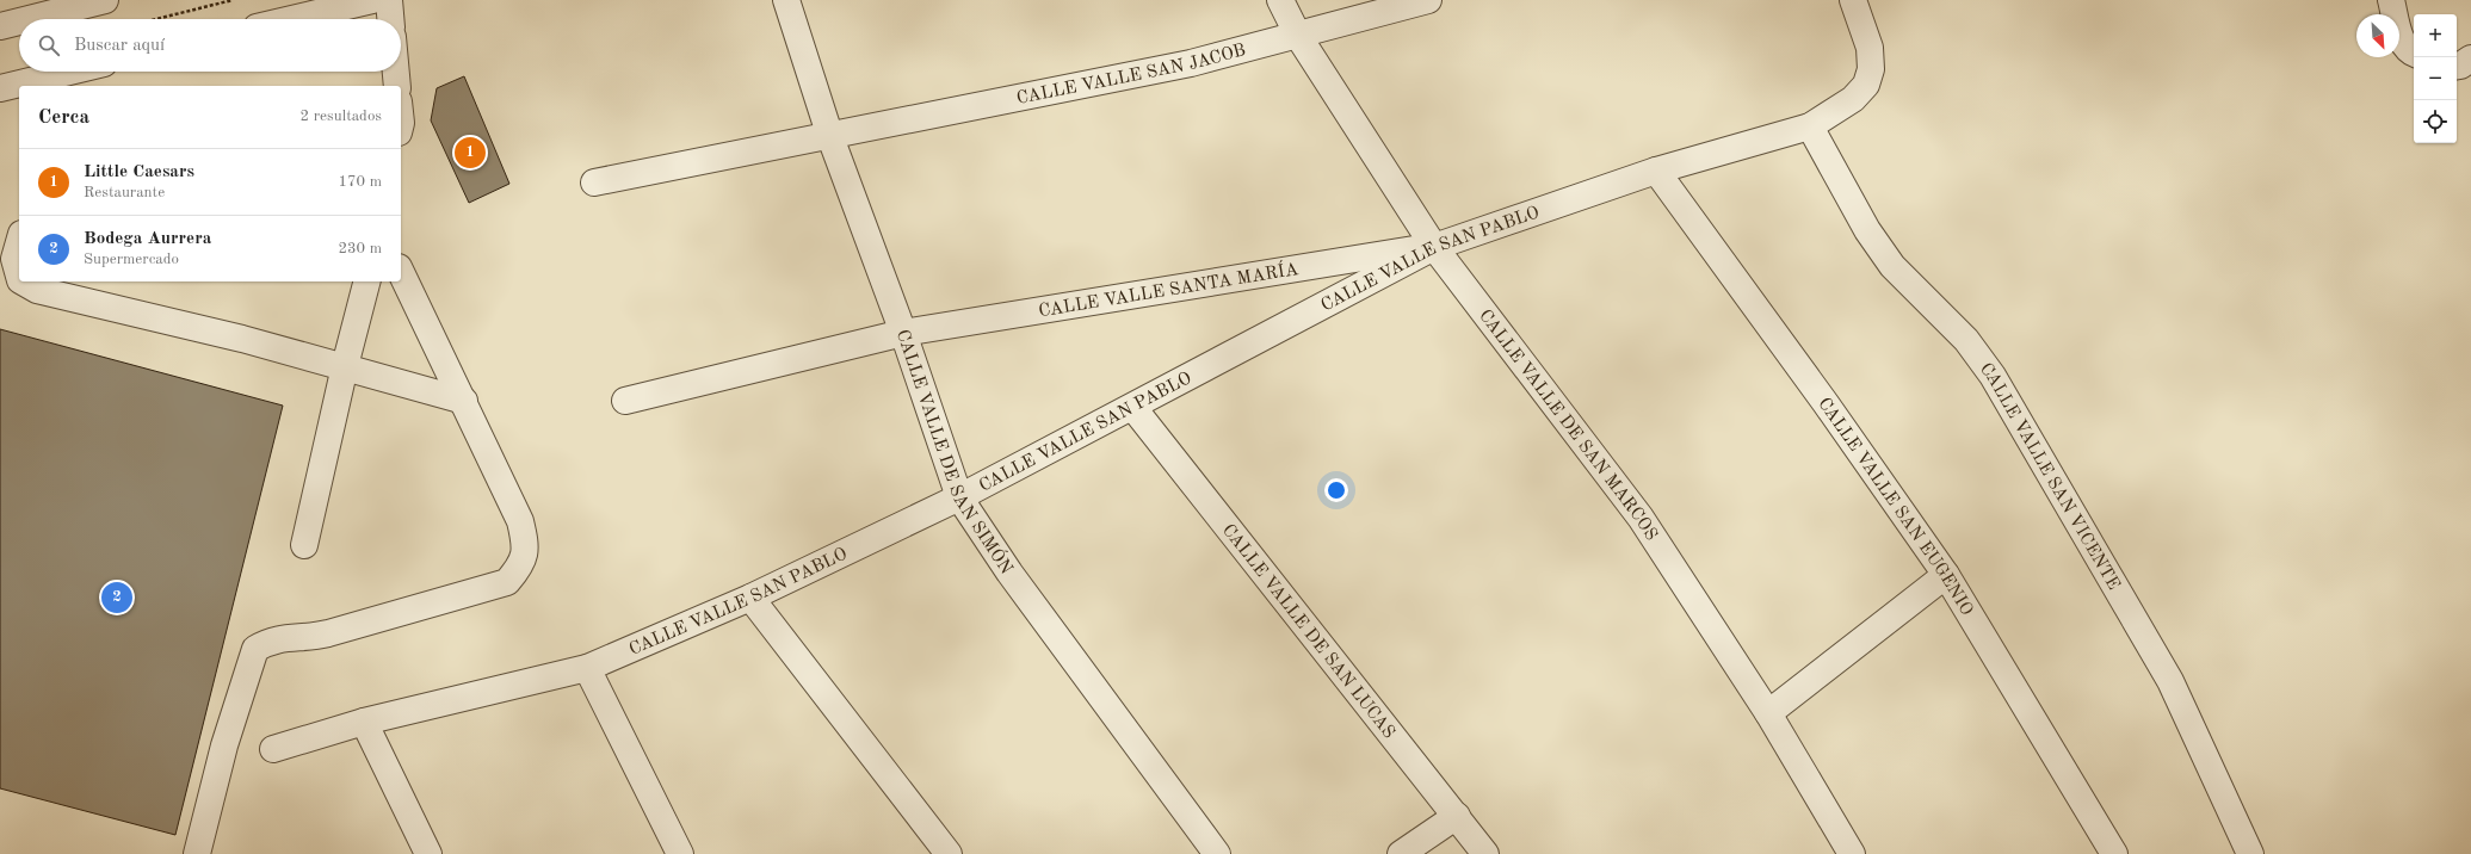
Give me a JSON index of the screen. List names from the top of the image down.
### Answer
{
  "streets": {
    "street": [
      "CALLE VALLE SAN JACOB",
      "CALLE VALLE SAN PABLO",
      "CALLE VALLE SANTA MARÍA",
      "CALLE VALLE DE SAN MARCOS",
      "CALLE VALLE DE SAN SIMÓN",
      "CALLE VALLE SAN VICENTE",
      "CALLE VALLE SAN EUGENIO",
      "CALLE VALLE DE SAN LUCAS"
    ]
  },
  "crossings": [
    ["CALLE VALLE SAN JACOB", "CALLE VALLE DE SAN MARCOS"],
    ["CALLE VALLE SAN JACOB", "CALLE VALLE DE SAN SIMÓN"],
    ["CALLE VALLE SAN PABLO", "CALLE VALLE SANTA MARÍA"],
    ["CALLE VALLE SAN PABLO", "CALLE VALLE DE SAN MARCOS"],
    ["CALLE VALLE SAN PABLO", "CALLE VALLE DE SAN SIMÓN"],
    ["CALLE VALLE SAN PABLO", "CALLE VALLE SAN VICENTE"],
    ["CALLE VALLE SAN PABLO", "CALLE VALLE SAN EUGENIO"],
    ["CALLE VALLE SAN PABLO", "CALLE VALLE DE SAN LUCAS"],
    ["CALLE VALLE SANTA MARÍA", "CALLE VALLE DE SAN MARCOS"],
    ["CALLE VALLE SANTA MARÍA", "CALLE VALLE DE SAN SIMÓN"]
  ],
  "north": "bottom right",
  "page": {
    "map_buttons": ["+", "−"],
    "search": "Buscar aquí",
    "heading": ["Cerca", "2 resultados"],
    "pins": ["1", "2"],
    "list": [
      {
        "mark": "1",
        "name": "Little Caesars",
        "note": "Restaurante",
        "value": "170 m"
      },
      {
        "mark": "2",
        "name": "Bodega Aurrera",
        "note": "Supermercado",
        "value": "230 m"
      }
    ]
  }
}
